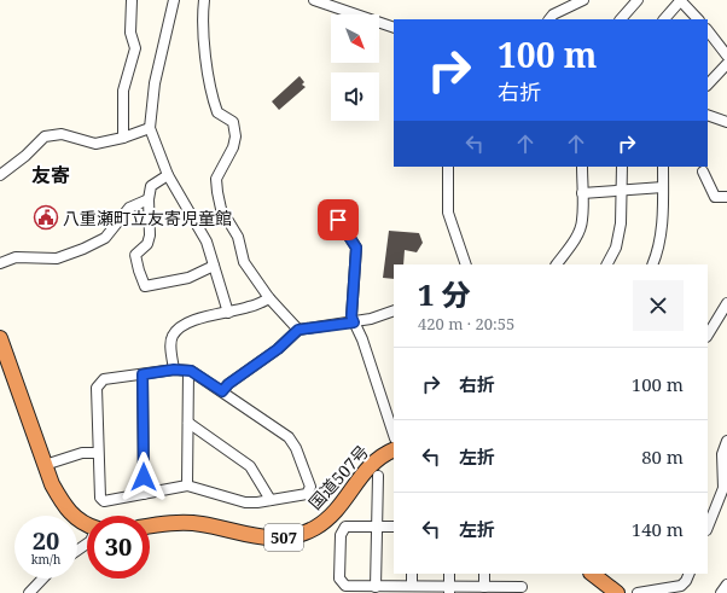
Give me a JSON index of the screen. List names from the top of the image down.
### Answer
{
  "streets": {
    "highway": ["国道507号", "507"]
  },
  "districts": ["友寄"],
  "places": {
    "public building": ["八重瀬町立友寄児童館"]
  },
  "north": "bottom right",
  "page": {
    "turn": ["100 m", "右折"],
    "heading": ["1 分", "420 m · 20:55"],
    "list": [
      {
        "name": "右折",
        "value": "100 m"
      },
      {
        "name": "左折",
        "value": "80 m"
      },
      {
        "name": "左折",
        "value": "140 m"
      }
    ],
    "speed": "20 km/h",
    "limit": "30"
  }
}
